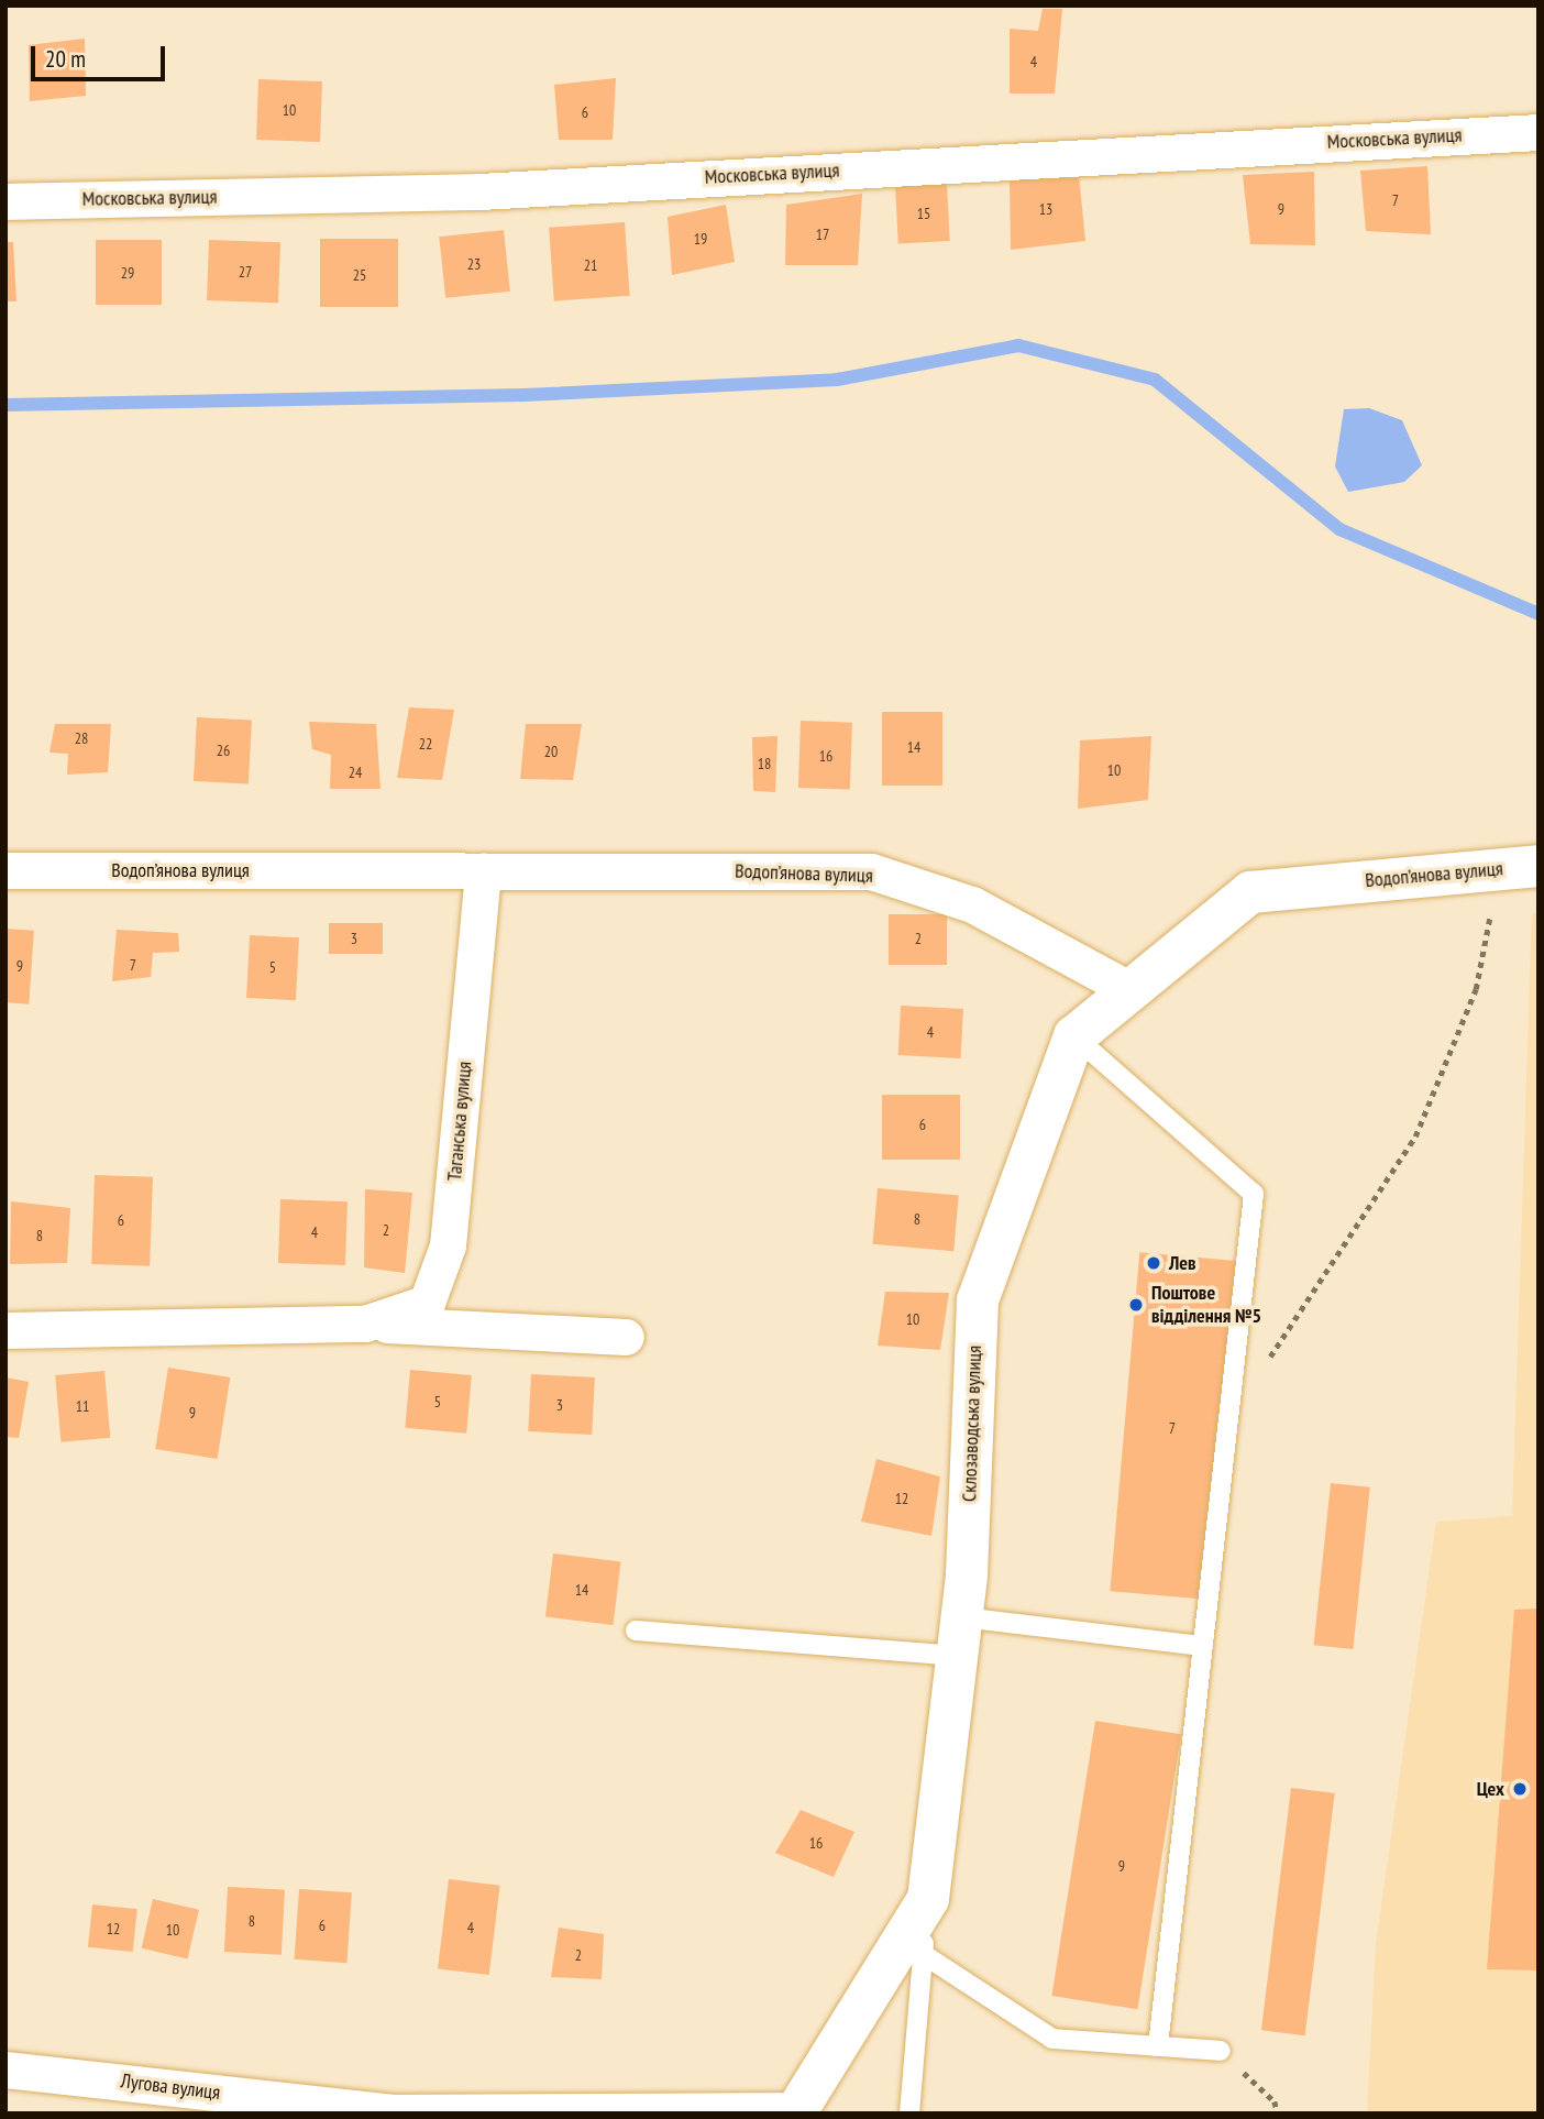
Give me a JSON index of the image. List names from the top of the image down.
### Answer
{
  "streets": {
    "street": [
      "Московська вулиця",
      "Водоп’янова вулиця",
      "Таганська вулиця",
      "Склозаводська вулиця",
      "Лугова вулиця"
    ]
  },
  "crossings": [
    ["Водоп’янова вулиця", "Таганська вулиця"],
    ["Склозаводська вулиця", "Лугова вулиця"]
  ],
  "places": ["Лев", "Поштове відділення №5", "Цех"],
  "house_numbers": [
    "4",
    "10",
    "6",
    "7",
    "13",
    "9",
    "15",
    "17",
    "19",
    "23",
    "21",
    "27",
    "29",
    "25",
    "28",
    "22",
    "14",
    "26",
    "20",
    "16",
    "18",
    "10",
    "24",
    "3",
    "2",
    "7",
    "9",
    "5",
    "4",
    "6",
    "8",
    "6",
    "2",
    "4",
    "8",
    "10",
    "5",
    "3",
    "11",
    "9",
    "7",
    "12",
    "14",
    "16",
    "9",
    "8",
    "6",
    "4",
    "12",
    "10",
    "2"
  ],
  "scale_bar": "20 m"
}
